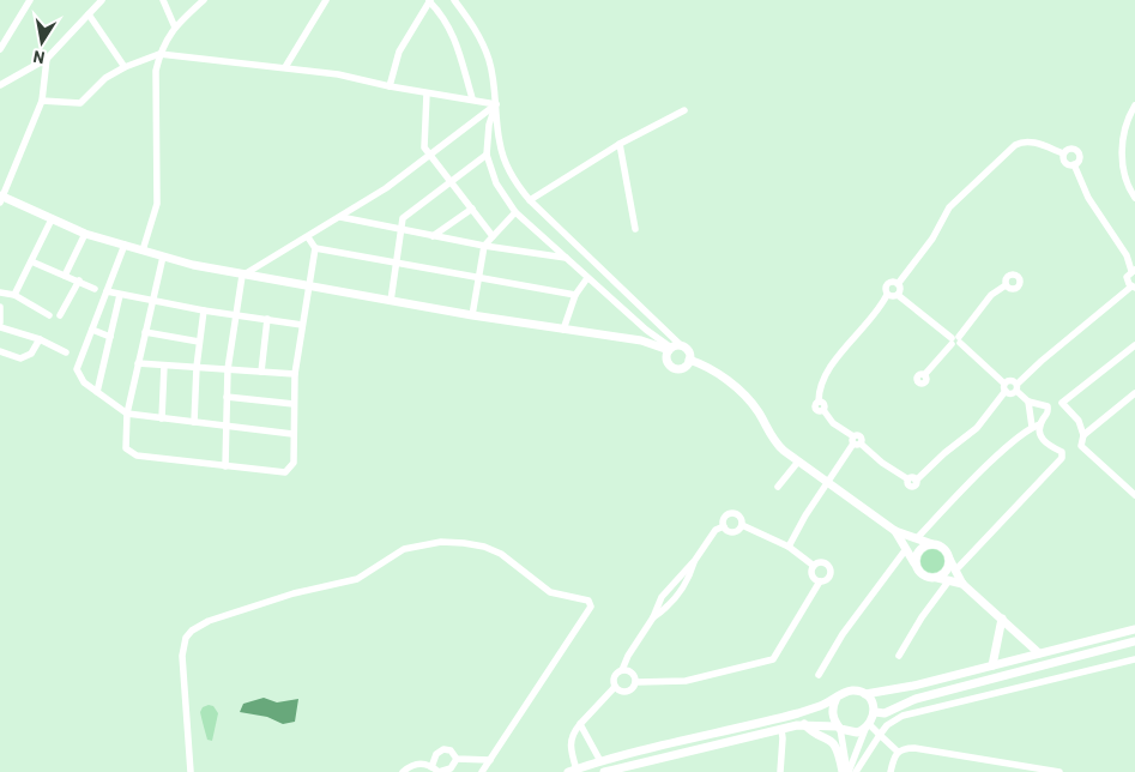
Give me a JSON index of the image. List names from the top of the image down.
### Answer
{
  "north": "bottom"
}
